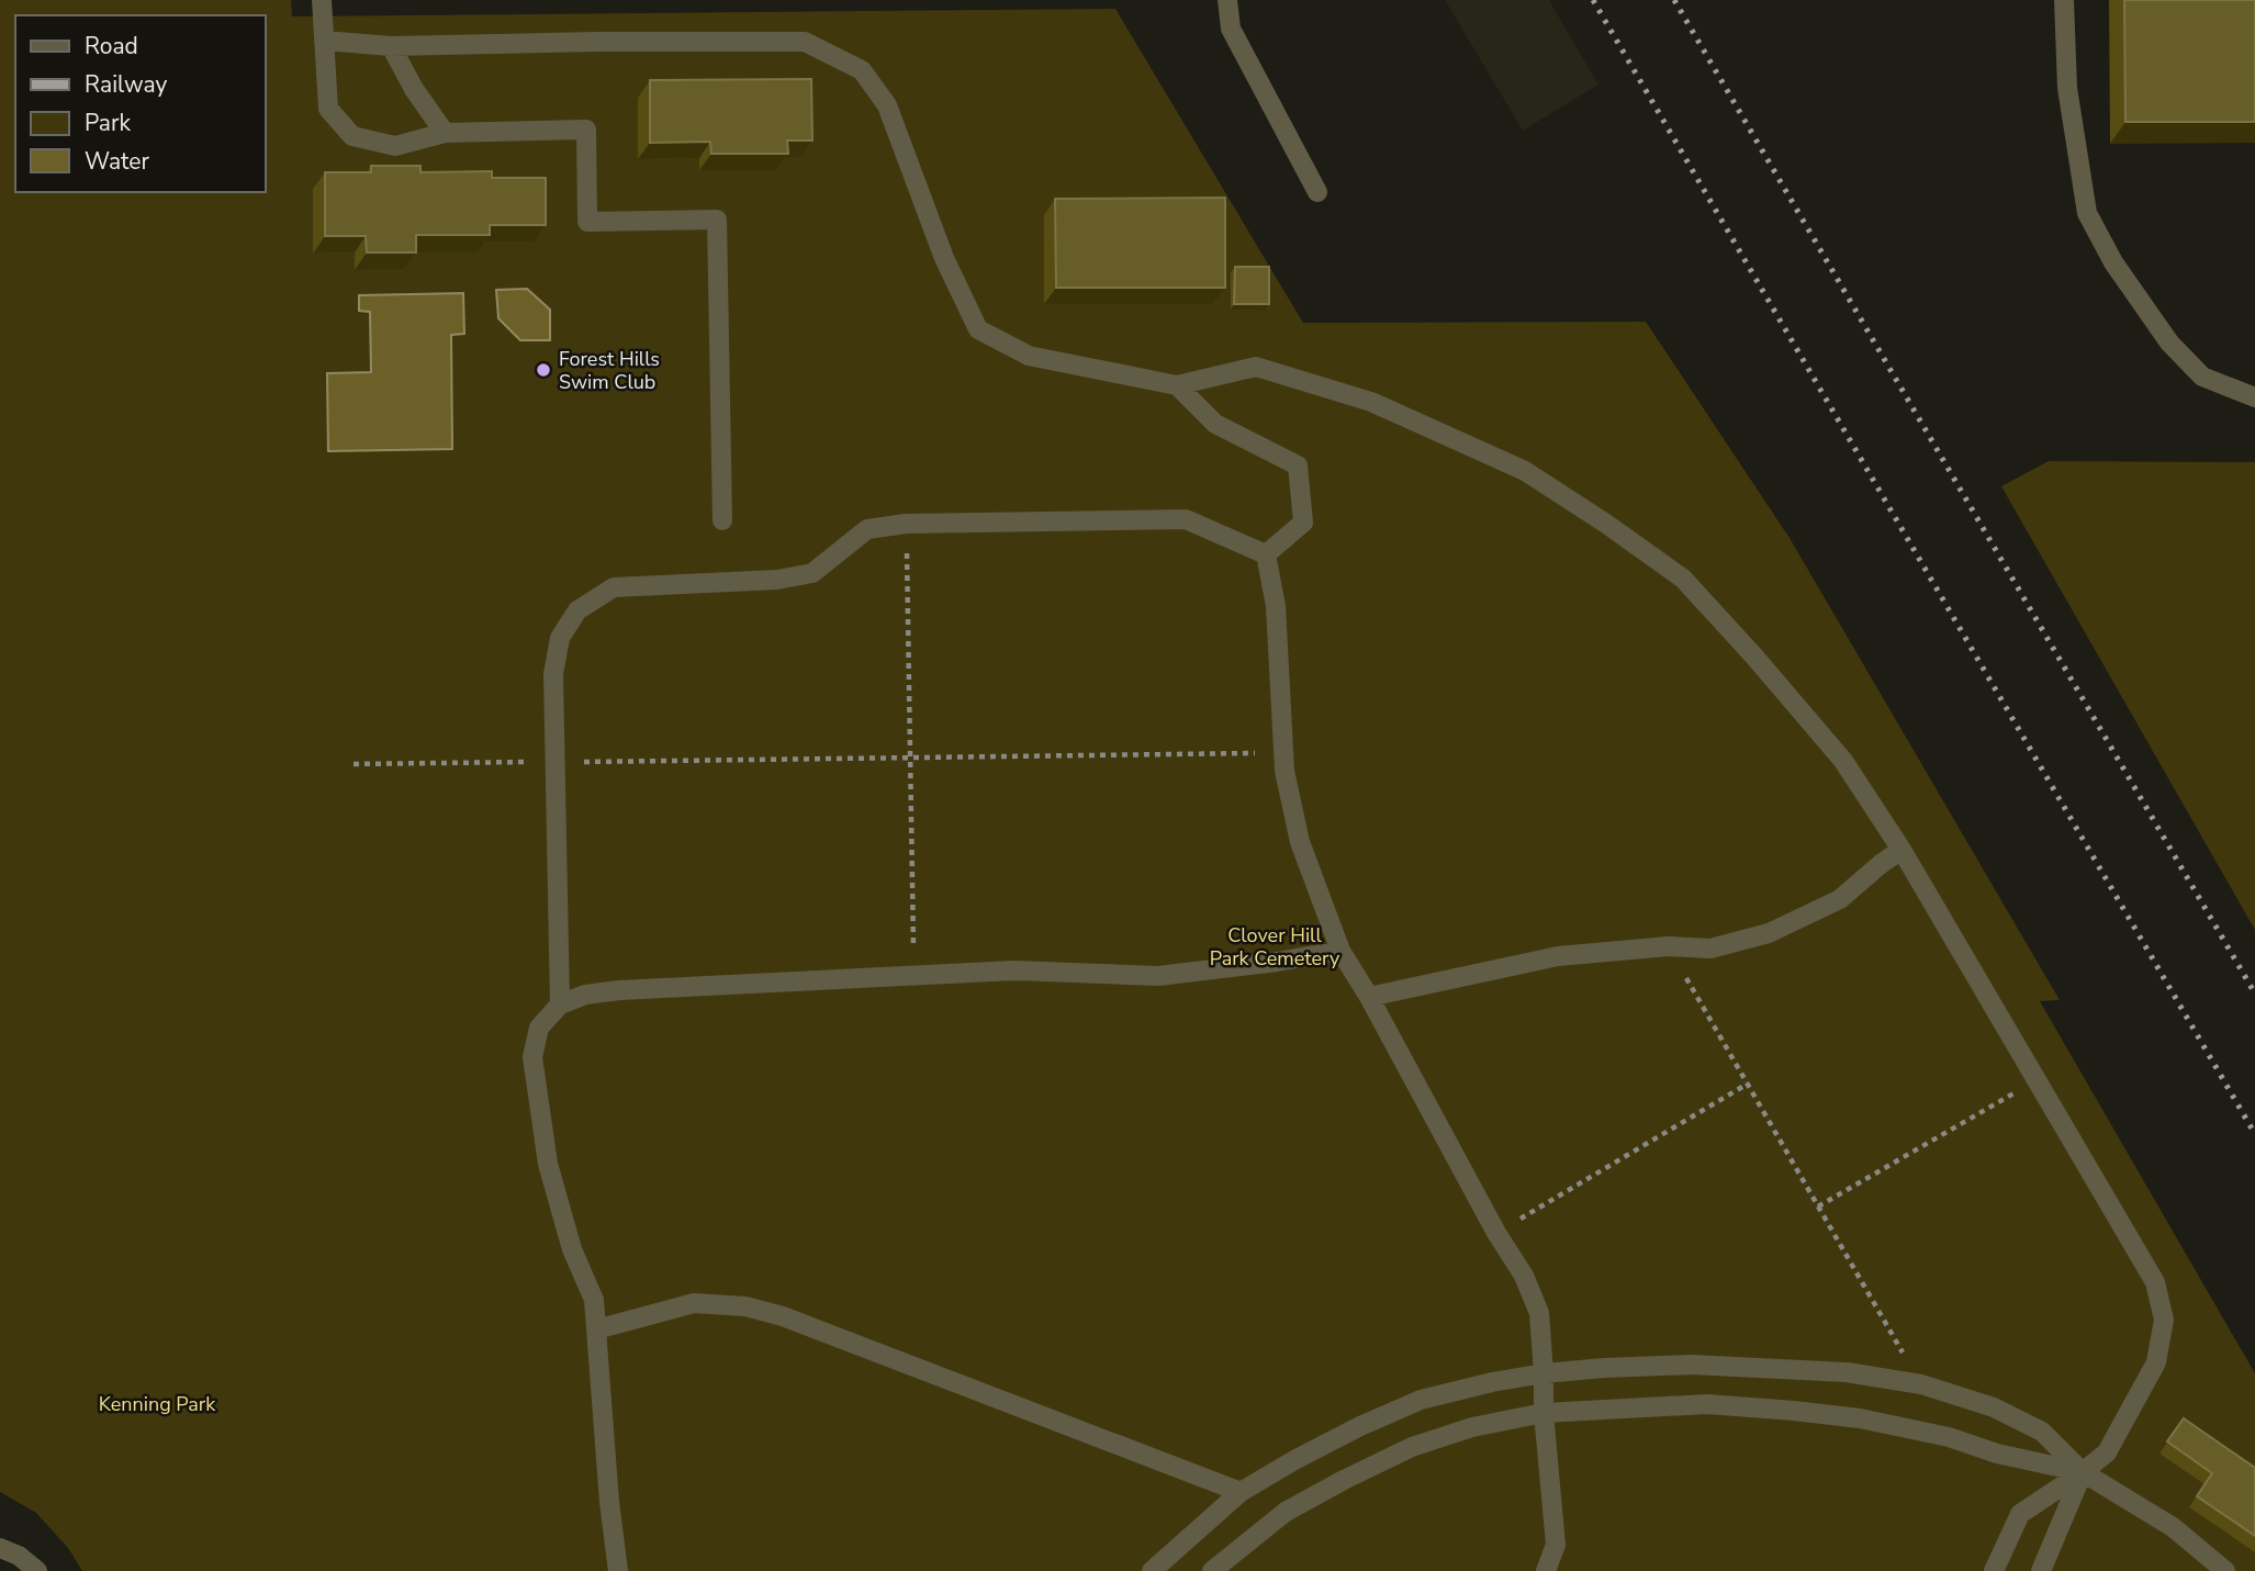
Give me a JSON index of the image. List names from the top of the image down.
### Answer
{
  "parks": ["Clover Hill Park Cemetery", "Kenning Park"],
  "places": ["Forest Hills Swim Club"],
  "legend": [
    "Road",
    "Railway",
    "Park",
    "Water"
  ]
}
